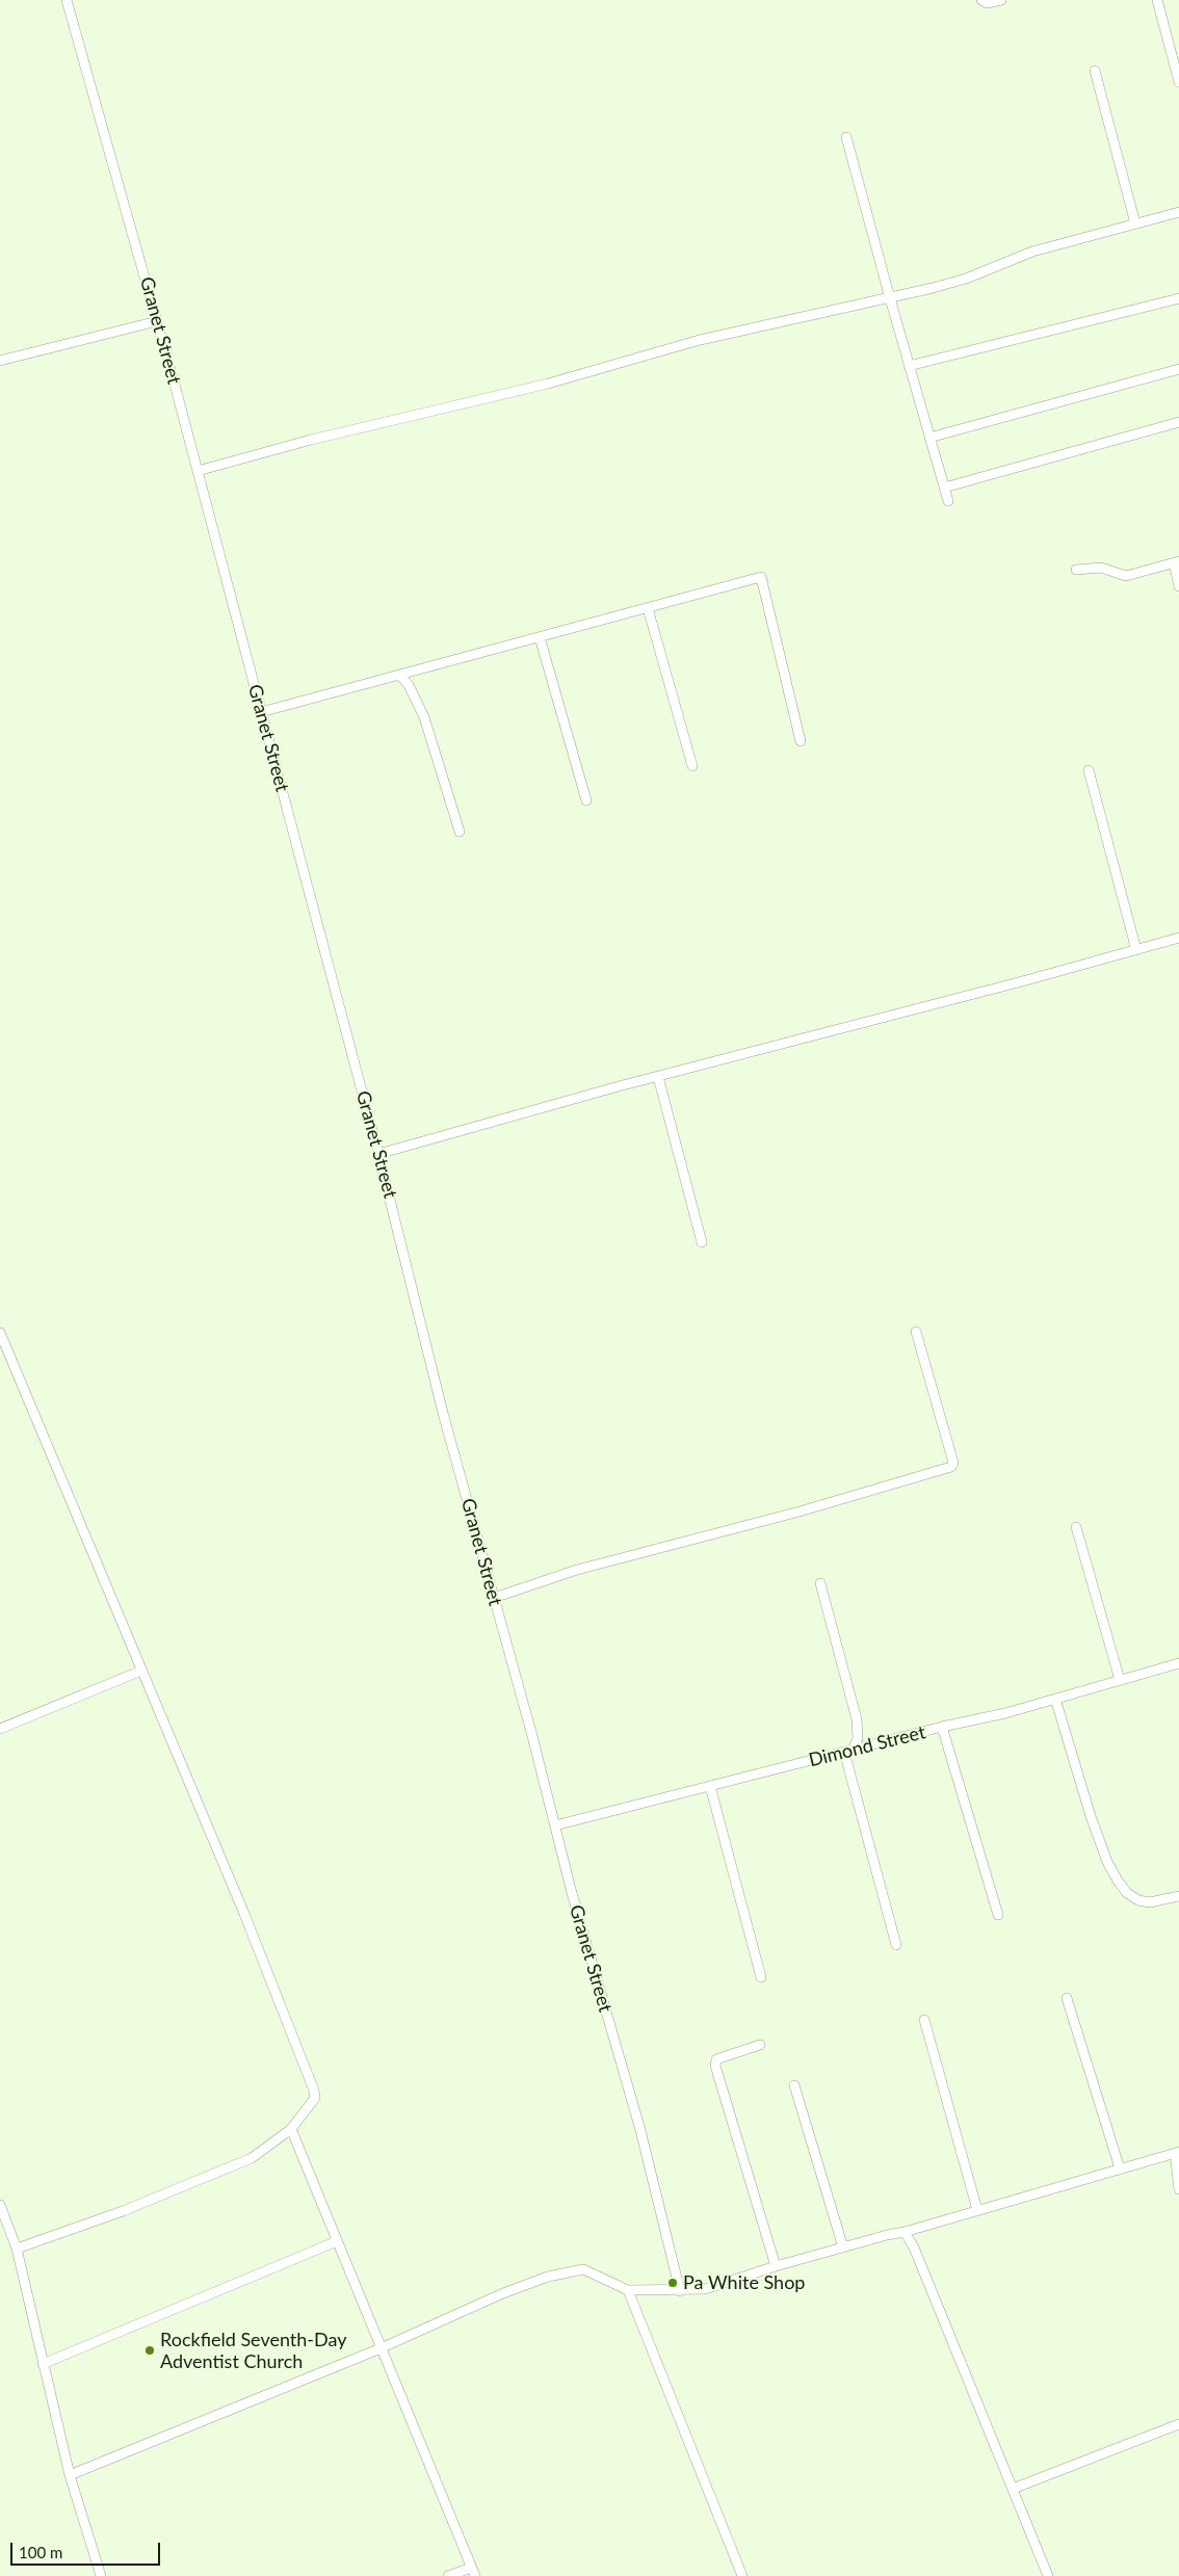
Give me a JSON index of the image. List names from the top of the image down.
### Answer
{
  "streets": {
    "street": ["Granet Street", "Dimond Street"]
  },
  "crossings": [
    ["Granet Street", "Dimond Street"]
  ],
  "places": ["Pa White Shop", "Rockfield Seventh-Day Adventist Church"],
  "scale_bar": "100 m"
}
